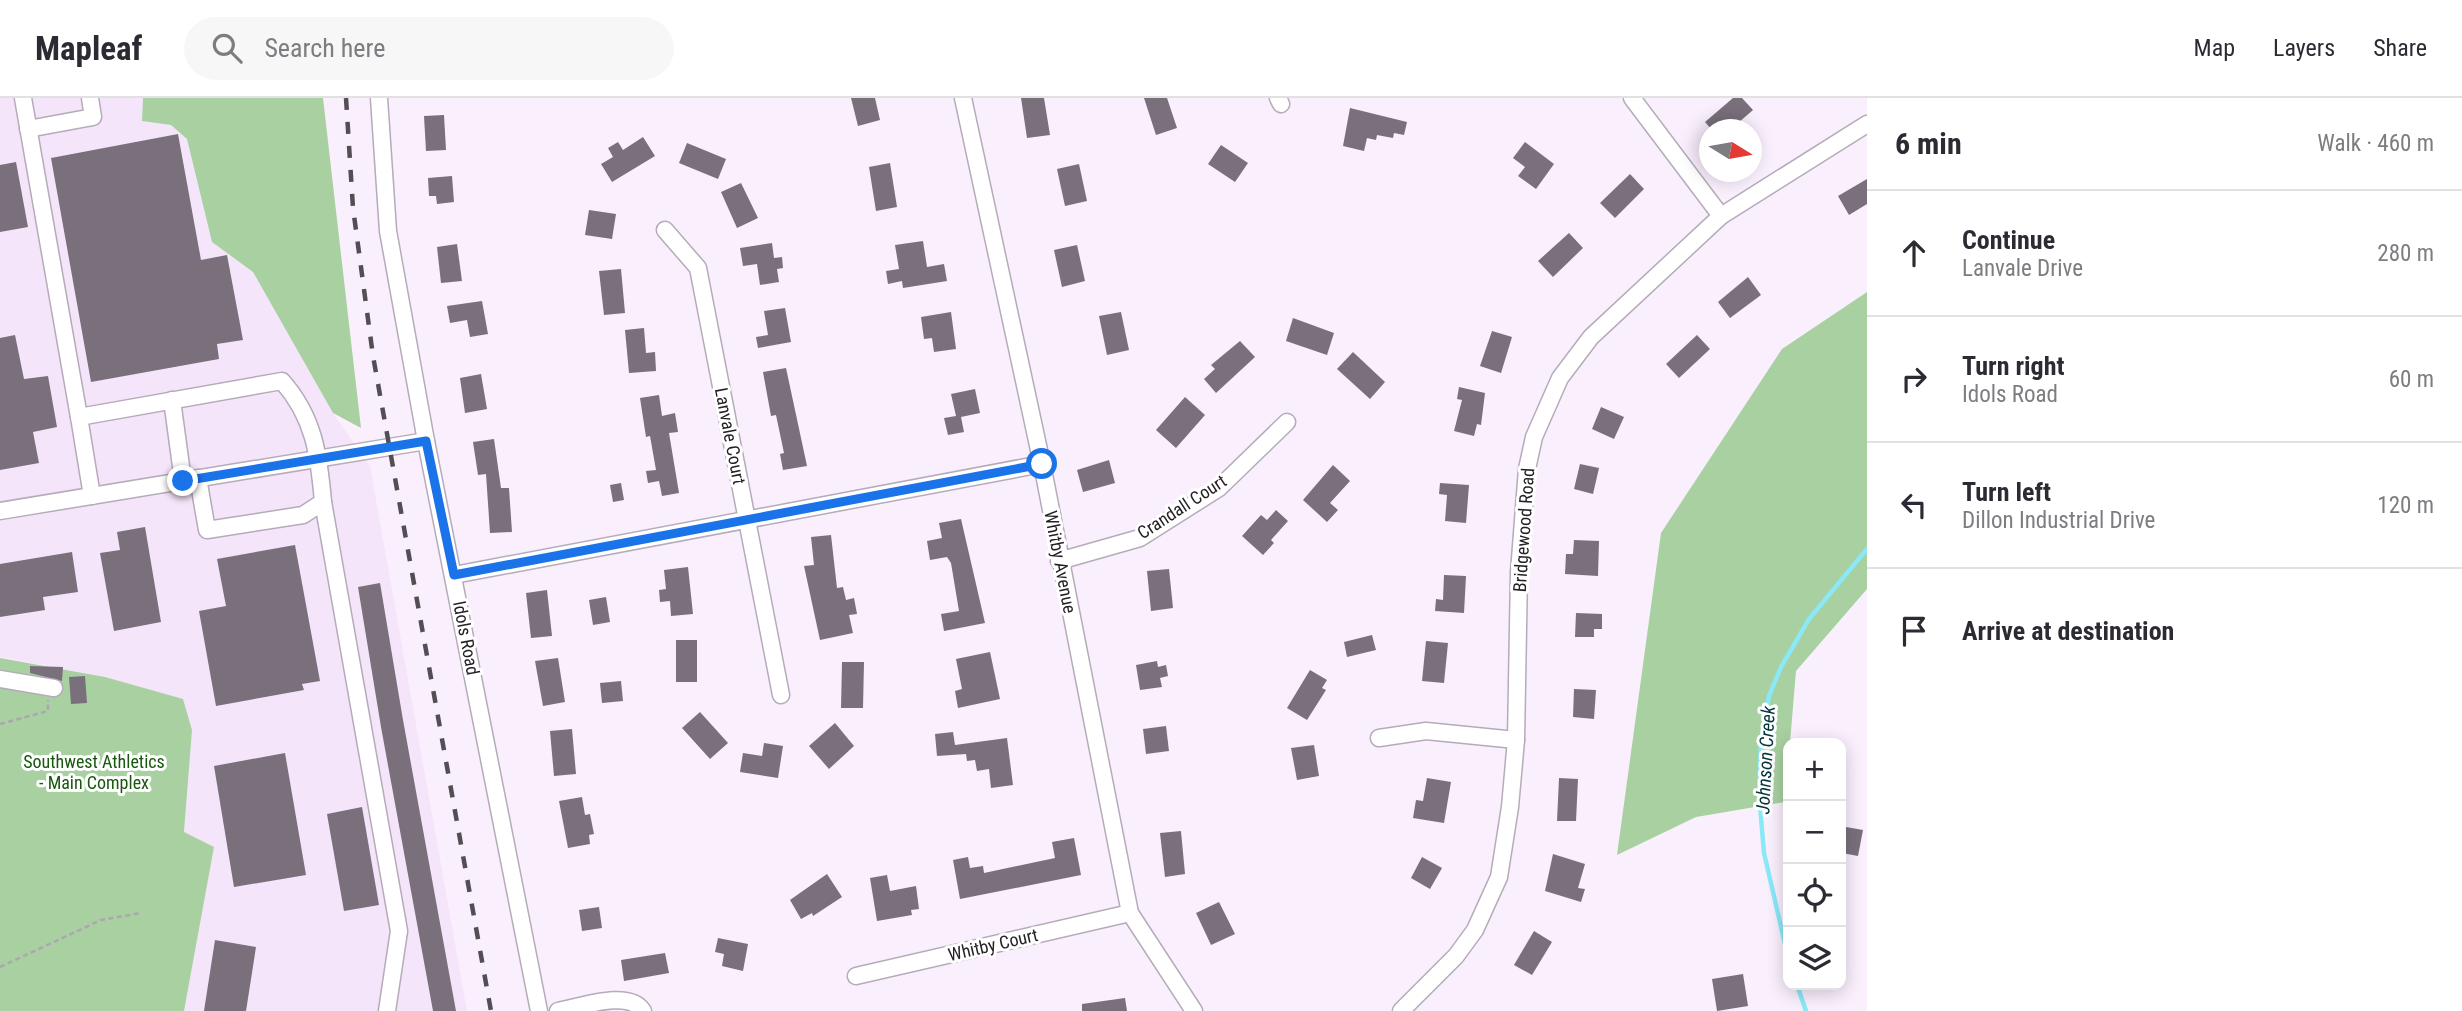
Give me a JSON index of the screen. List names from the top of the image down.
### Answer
{
  "streets": {
    "street": [
      "Lanvale Court",
      "Crandall Court",
      "Bridgewood Road",
      "Whitby Avenue",
      "Idols Road",
      "Whitby Court"
    ]
  },
  "crossings": [
    ["Crandall Court", "Whitby Avenue"],
    ["Whitby Avenue", "Whitby Court"]
  ],
  "water": ["Johnson Creek"],
  "parks": ["Southwest Athletics - Main Complex"],
  "north": "right",
  "page": {
    "header": "Mapleaf",
    "search": "Search here",
    "nav": ["Map", "Layers", "Share"],
    "heading": ["6 min", "Walk · 460 m"],
    "list": [
      ["Continue", "Lanvale Drive", "280 m"],
      ["Turn right", "Idols Road", "60 m"],
      ["Turn left", "Dillon Industrial Drive", "120 m"],
      "Arrive at destination"
    ],
    "map_buttons": ["+", "−"]
  }
}
